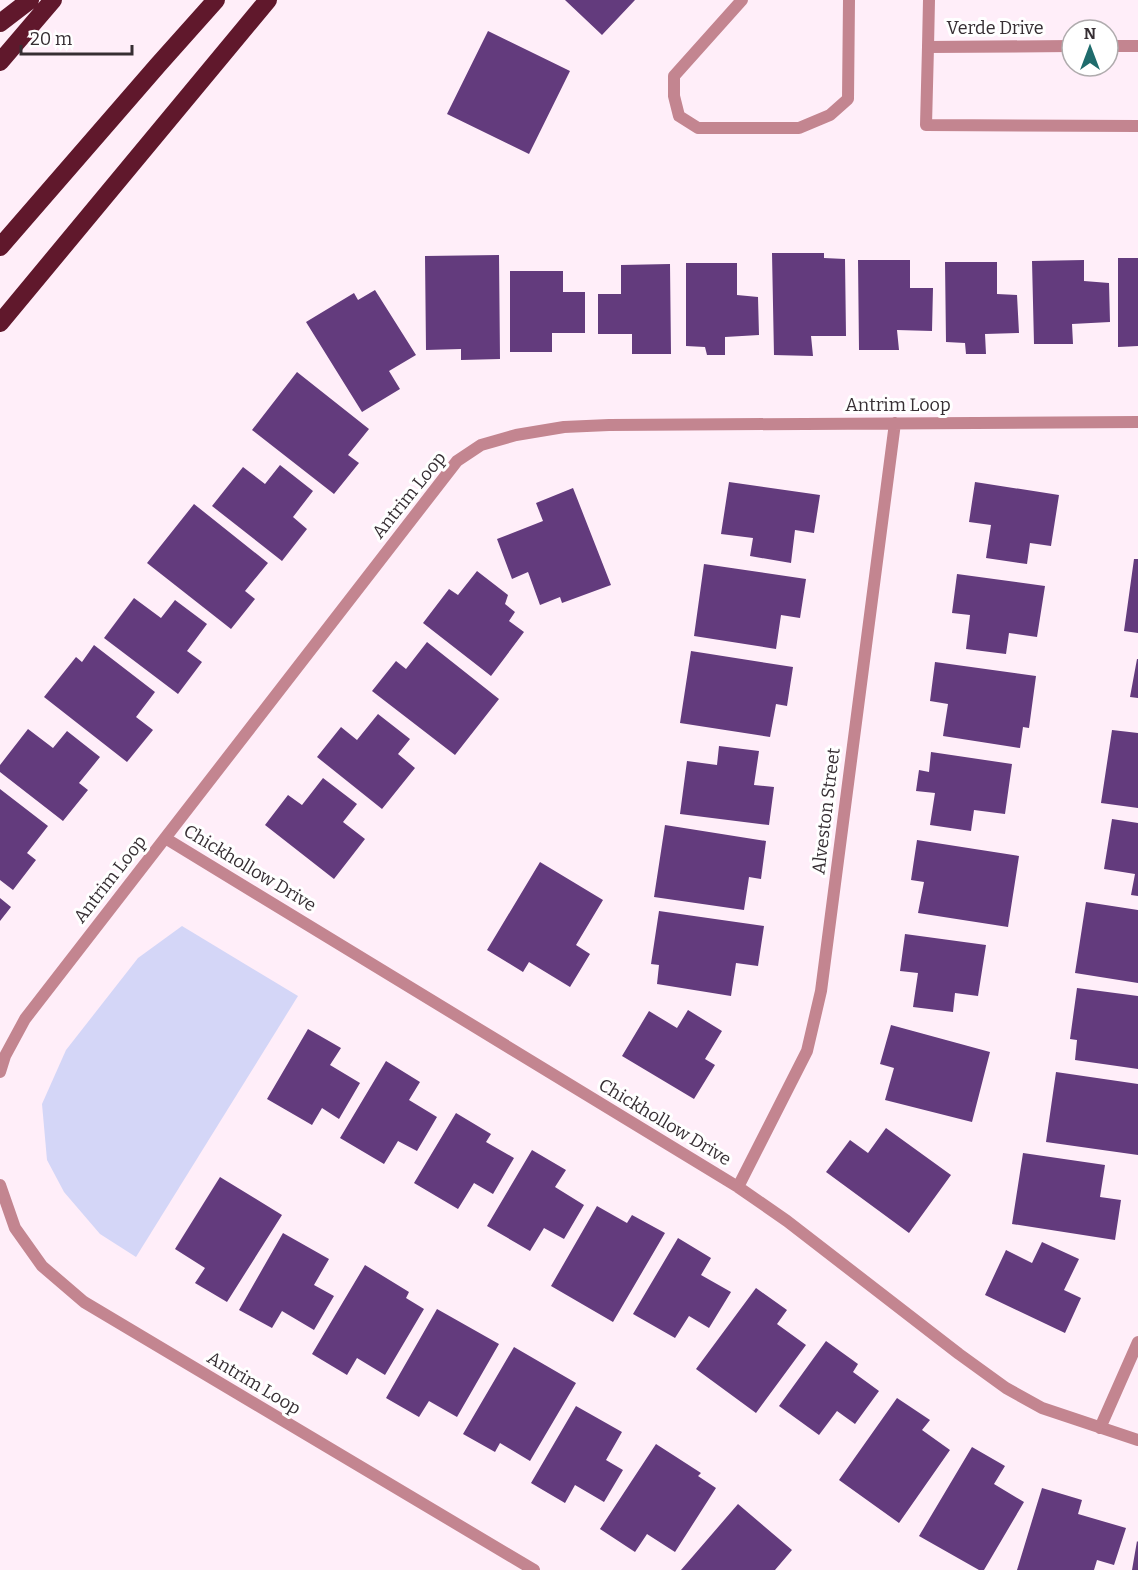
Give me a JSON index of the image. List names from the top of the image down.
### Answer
{
  "streets": {
    "street": [
      "Verde Drive",
      "Antrim Loop",
      "Alveston Street",
      "Chickhollow Drive"
    ]
  },
  "crossings": [
    ["Antrim Loop", "Alveston Street"],
    ["Antrim Loop", "Chickhollow Drive"],
    ["Alveston Street", "Chickhollow Drive"]
  ],
  "scale_bar": "20 m",
  "north": "top"
}
